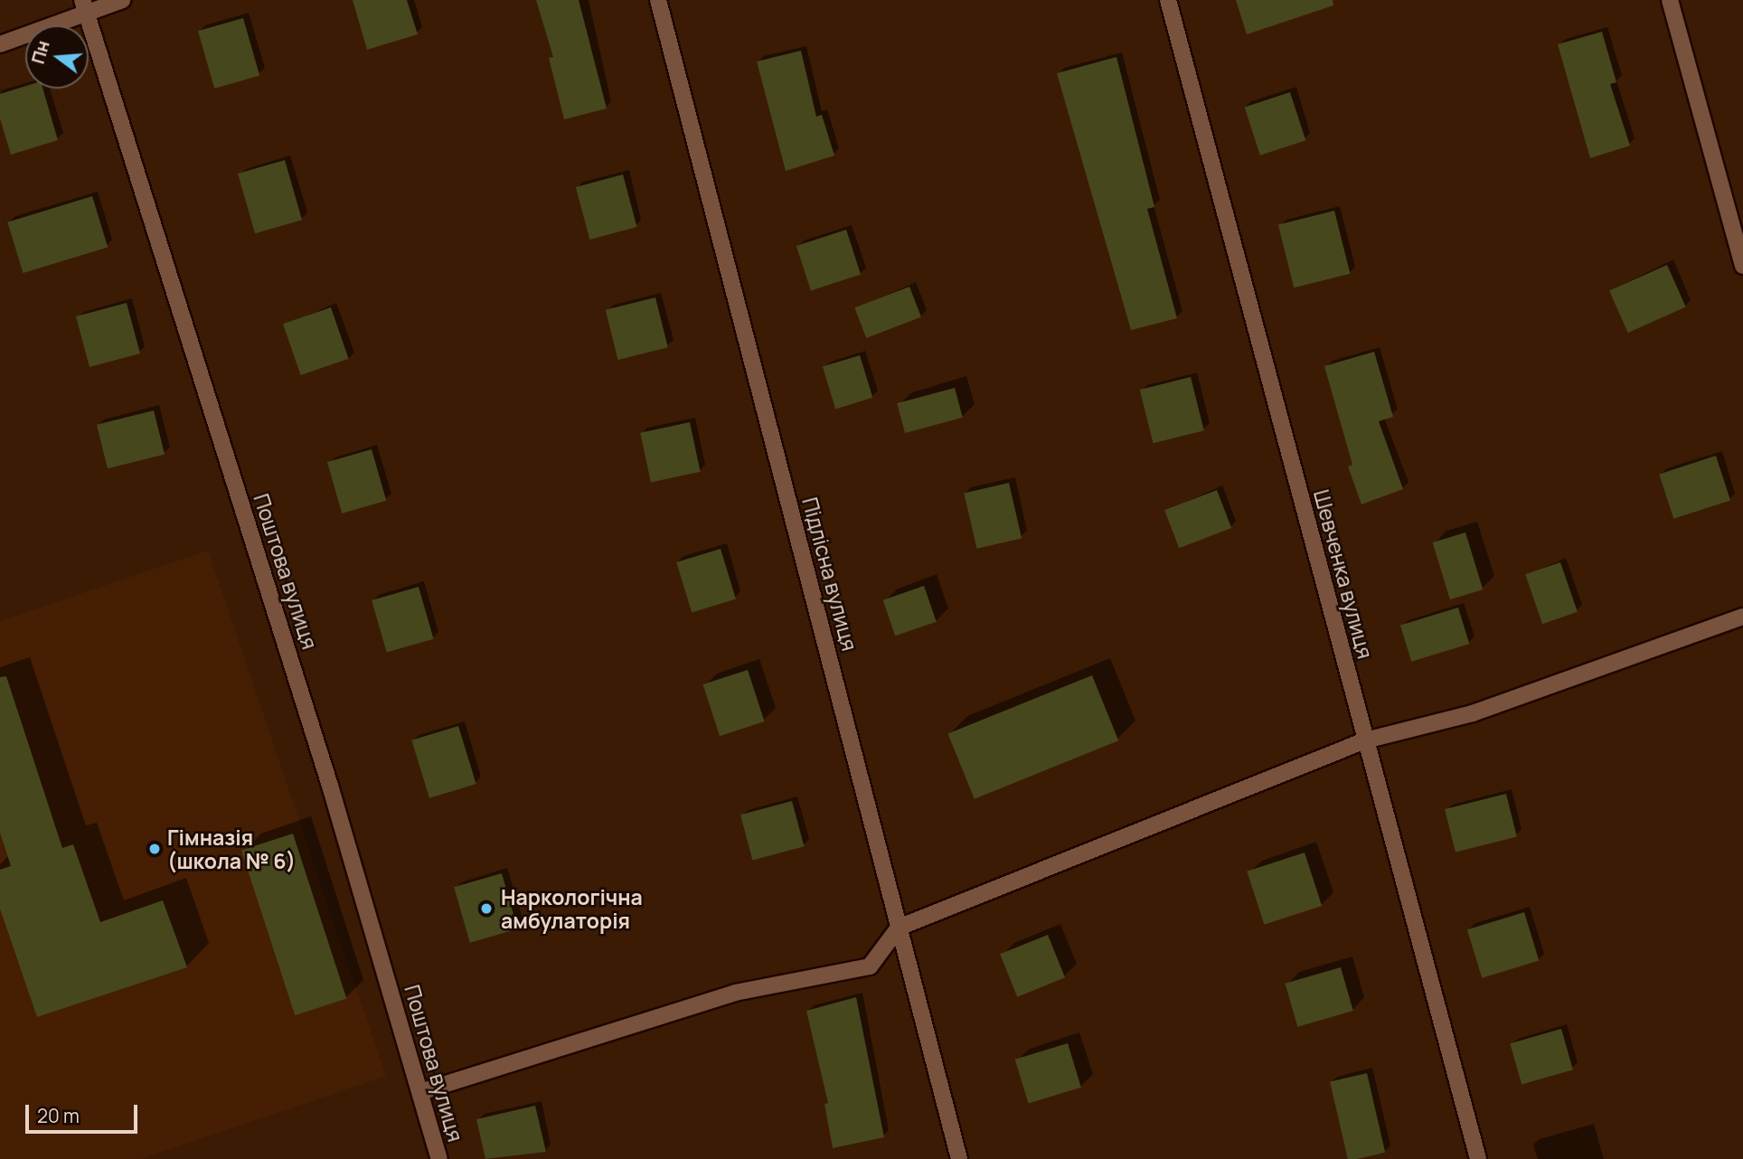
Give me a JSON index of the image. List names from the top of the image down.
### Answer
{
  "streets": {
    "street": ["Поштова вулиця", "Підлісна вулиця", "Шевченка вулиця"]
  },
  "places": ["Гімназія (школа № 6)", "Наркологічна амбулаторія"],
  "scale_bar": "20 m",
  "north": "left"
}
